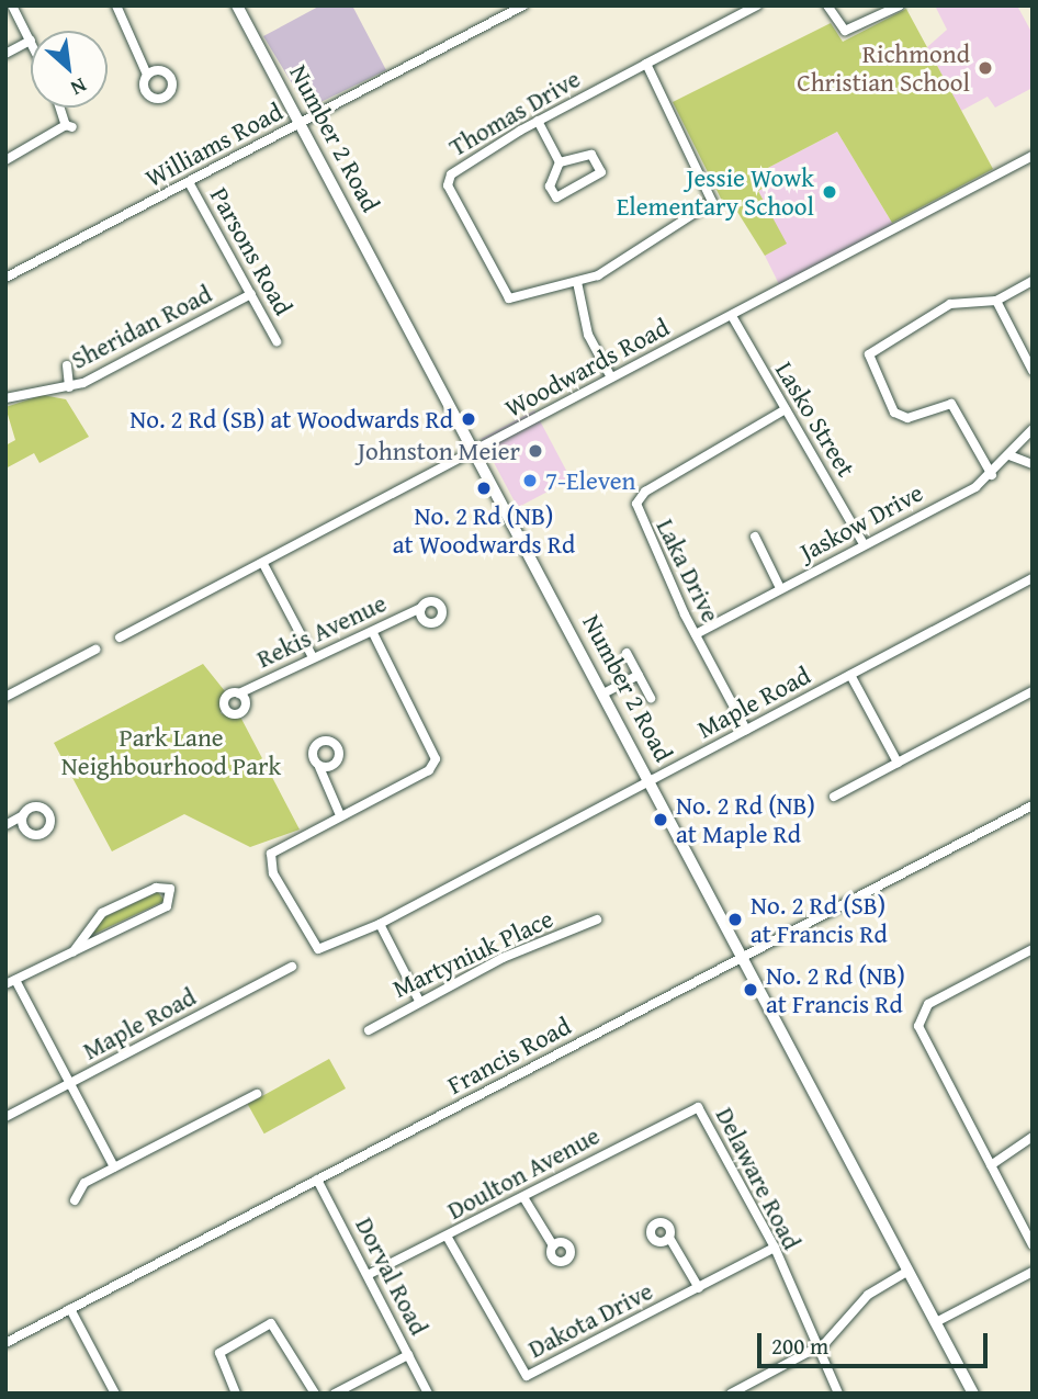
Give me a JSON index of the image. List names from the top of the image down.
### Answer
{
  "streets": {
    "main road": ["Number 2 Road"],
    "street": [
      "Thomas Drive",
      "Williams Road",
      "Parsons Road",
      "Sheridan Road",
      "Woodwards Road",
      "Lasko Street",
      "Jaskow Drive",
      "Laka Drive",
      "Rekis Avenue",
      "Maple Road",
      "Martyniuk Place",
      "Francis Road",
      "Doulton Avenue",
      "Delaware Road",
      "Dorval Road",
      "Dakota Drive"
    ]
  },
  "crossings": [
    ["Number 2 Road", "Williams Road"],
    ["Number 2 Road", "Woodwards Road"],
    ["Number 2 Road", "Maple Road"],
    ["Number 2 Road", "Francis Road"],
    ["Williams Road", "Parsons Road"],
    ["Parsons Road", "Sheridan Road"],
    ["Woodwards Road", "Lasko Street"],
    ["Lasko Street", "Jaskow Drive"],
    ["Lasko Street", "Laka Drive"],
    ["Jaskow Drive", "Laka Drive"],
    ["Laka Drive", "Maple Road"],
    ["Francis Road", "Dorval Road"],
    ["Doulton Avenue", "Delaware Road"],
    ["Doulton Avenue", "Dorval Road"],
    ["Doulton Avenue", "Dakota Drive"],
    ["Delaware Road", "Dakota Drive"]
  ],
  "parks": ["Park Lane Neighbourhood Park"],
  "places": [
    "Richmond Christian School",
    "Jessie Wowk Elementary School",
    "No. 2 Rd (SB) at Woodwards Rd",
    "Johnston Meier",
    "7-Eleven",
    "No. 2 Rd (NB) at Woodwards Rd",
    "No. 2 Rd (NB) at Maple Rd",
    "No. 2 Rd (SB) at Francis Rd",
    "No. 2 Rd (NB) at Francis Rd"
  ],
  "scale_bar": "200 m",
  "north": "bottom right"
}
